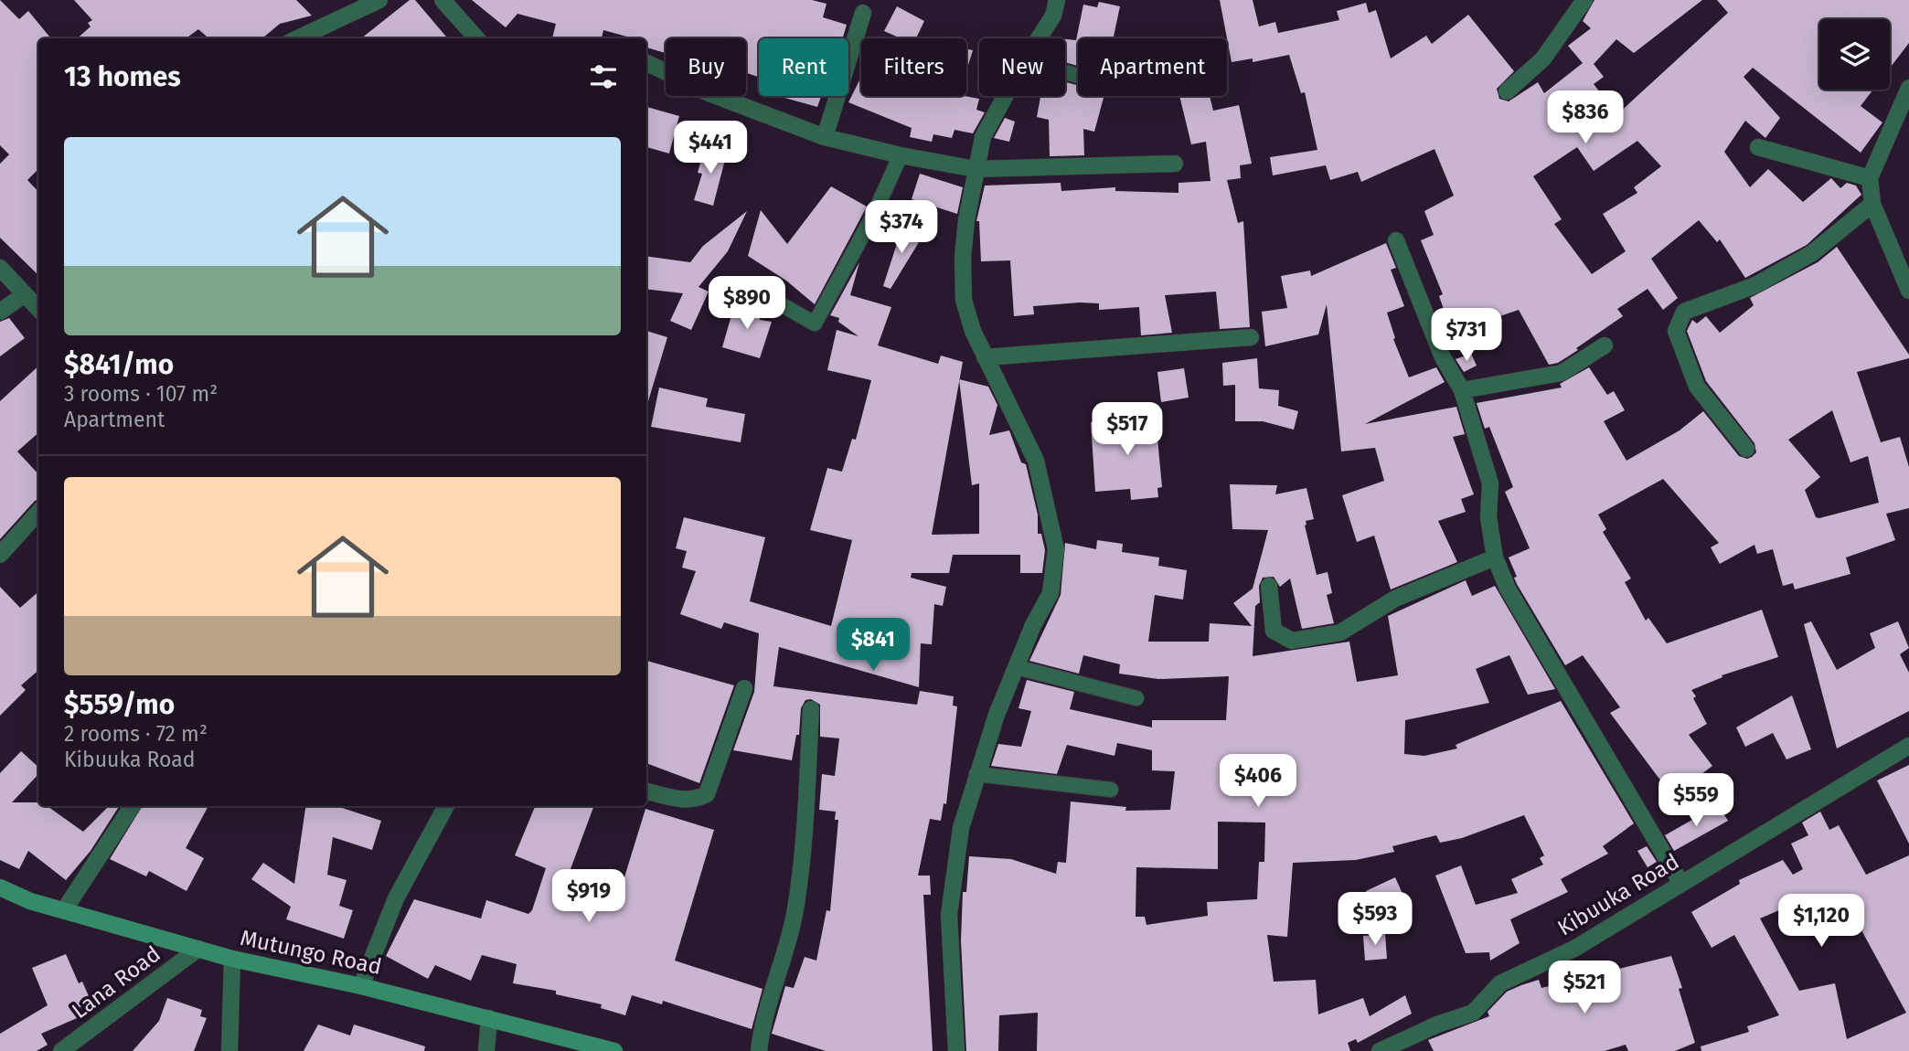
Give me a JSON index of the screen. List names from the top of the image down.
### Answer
{
  "streets": {
    "main road": ["Mutungo Road"],
    "street": ["Kibuuka Road", "Lana Road"]
  },
  "crossings": [
    ["Mutungo Road", "Lana Road"]
  ],
  "page": {
    "chip": [
      "Buy",
      "Rent",
      "Filters",
      "New",
      "Apartment"
    ],
    "heading": "13 homes",
    "price": [
      "$836",
      "$441",
      "$374",
      "$890",
      "$731",
      "$517",
      "$841",
      "$406",
      "$559",
      "$919",
      "$593",
      "$1,120",
      "$521"
    ],
    "list": [
      {
        "name": "$841/mo",
        "note": "3 rooms · 107 m² · Apartment"
      },
      {
        "name": "$559/mo",
        "note": "2 rooms · 72 m² · Kibuuka Road"
      }
    ]
  }
}
